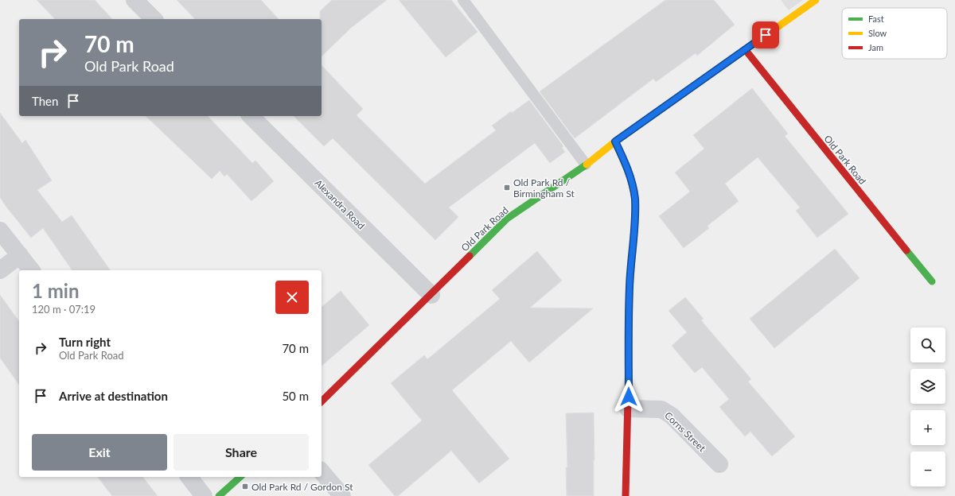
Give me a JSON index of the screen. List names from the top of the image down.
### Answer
{
  "streets": {
    "street": ["Old Park Road", "Alexandra Road", "Corns Street"]
  },
  "crossings": [
    ["Old Park Road", "Alexandra Road"]
  ],
  "places": {
    "transit": ["Old Park Rd / Birmingham St", "Old Park Rd / Gordon St"]
  },
  "legend": ["Fast", "Slow", "Jam"],
  "page": {
    "turn": ["70 m", "Old Park Road"],
    "then": "Then",
    "heading": ["1 min", "120 m · 07:19"],
    "list": [
      {
        "name": "Turn right",
        "note": "Old Park Road",
        "value": "70 m"
      },
      {
        "name": "Arrive at destination",
        "value": "50 m"
      }
    ],
    "map_buttons": ["+", "−"],
    "buttons": ["Exit", "Share"]
  }
}
